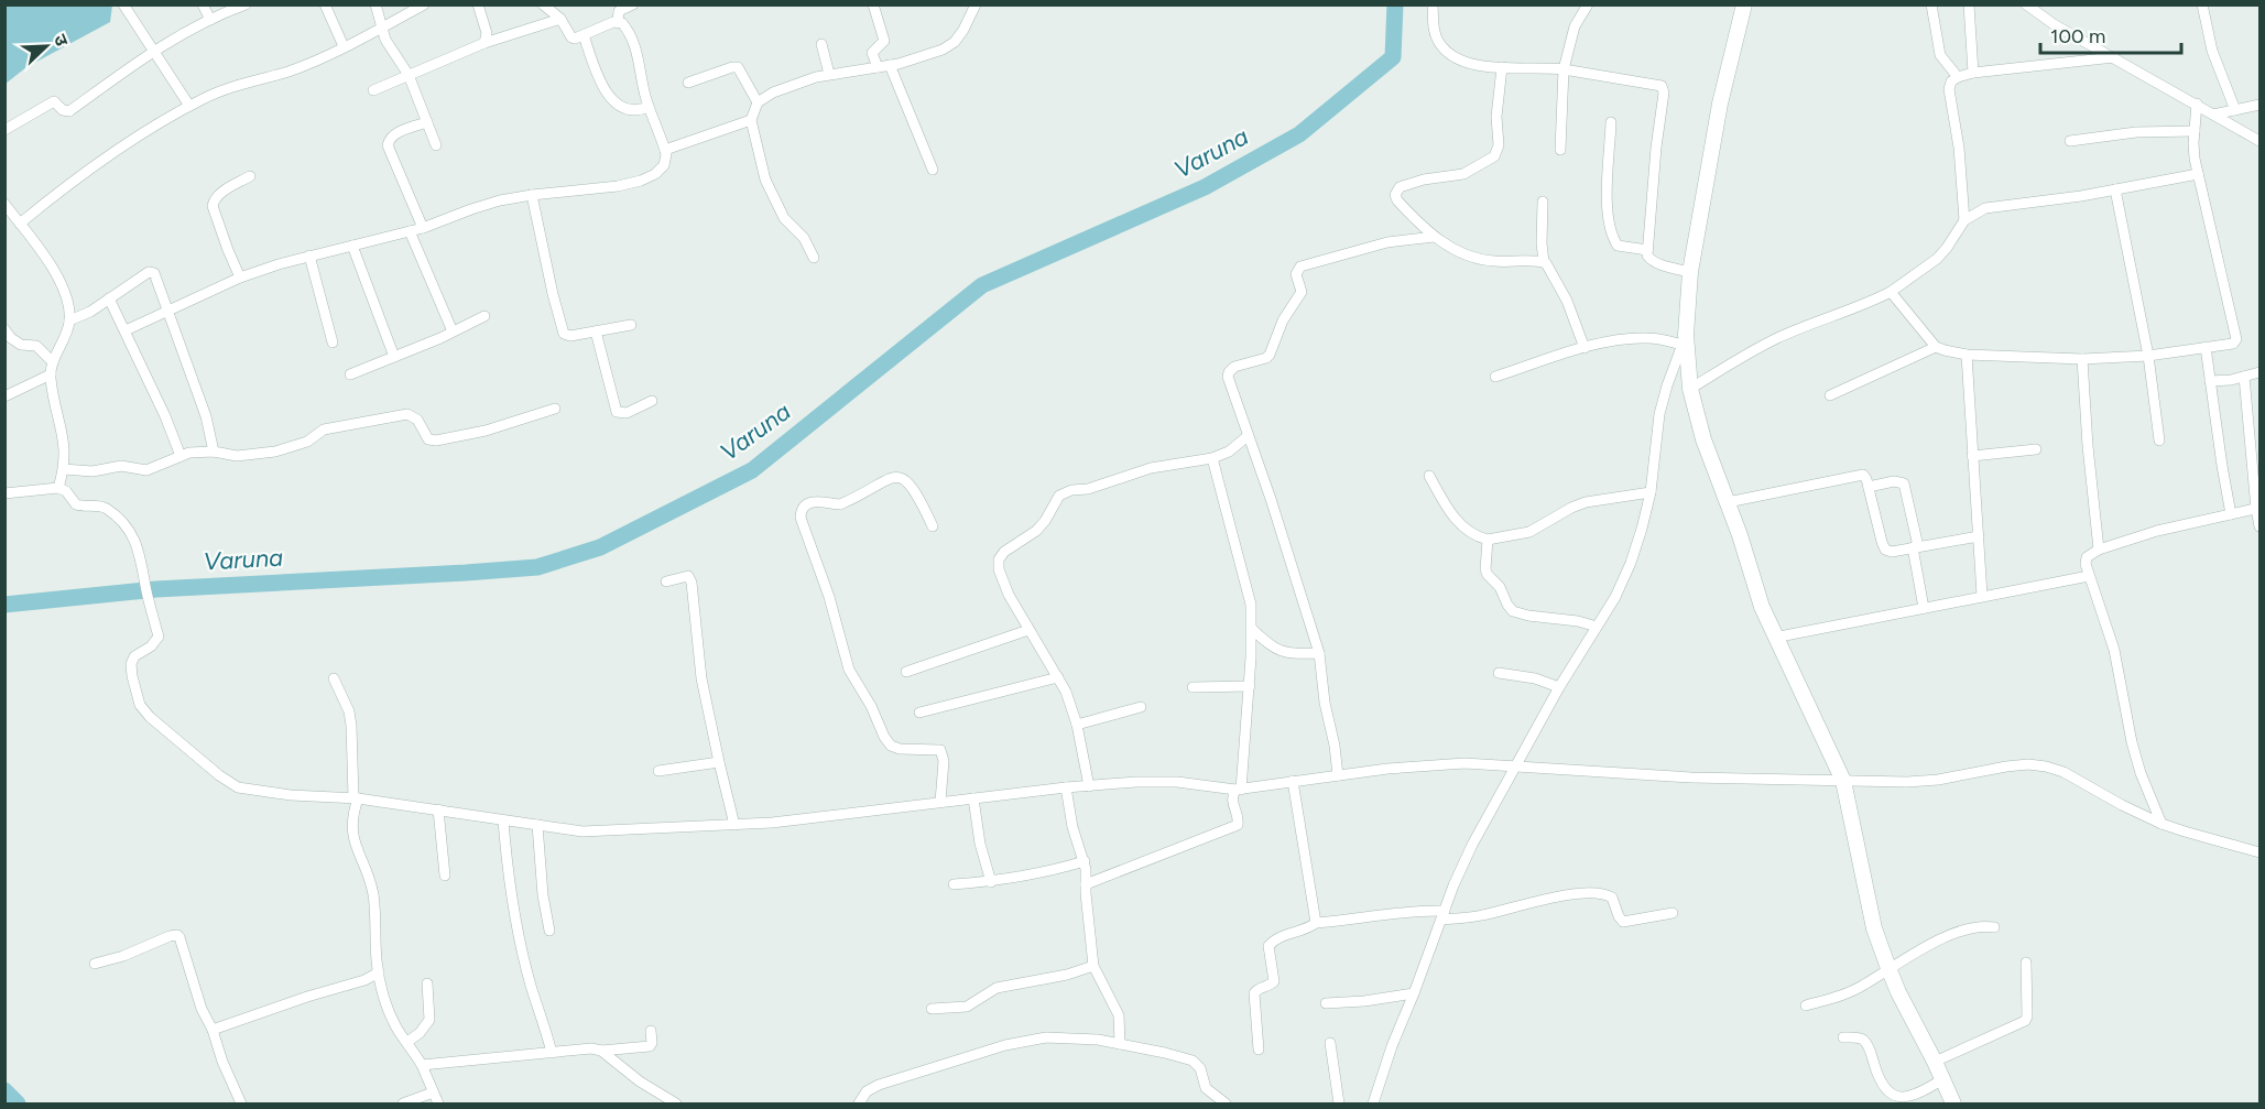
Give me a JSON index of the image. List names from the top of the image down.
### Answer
{
  "water": ["Varuna"],
  "scale_bar": "100 m",
  "north": "top right"
}
